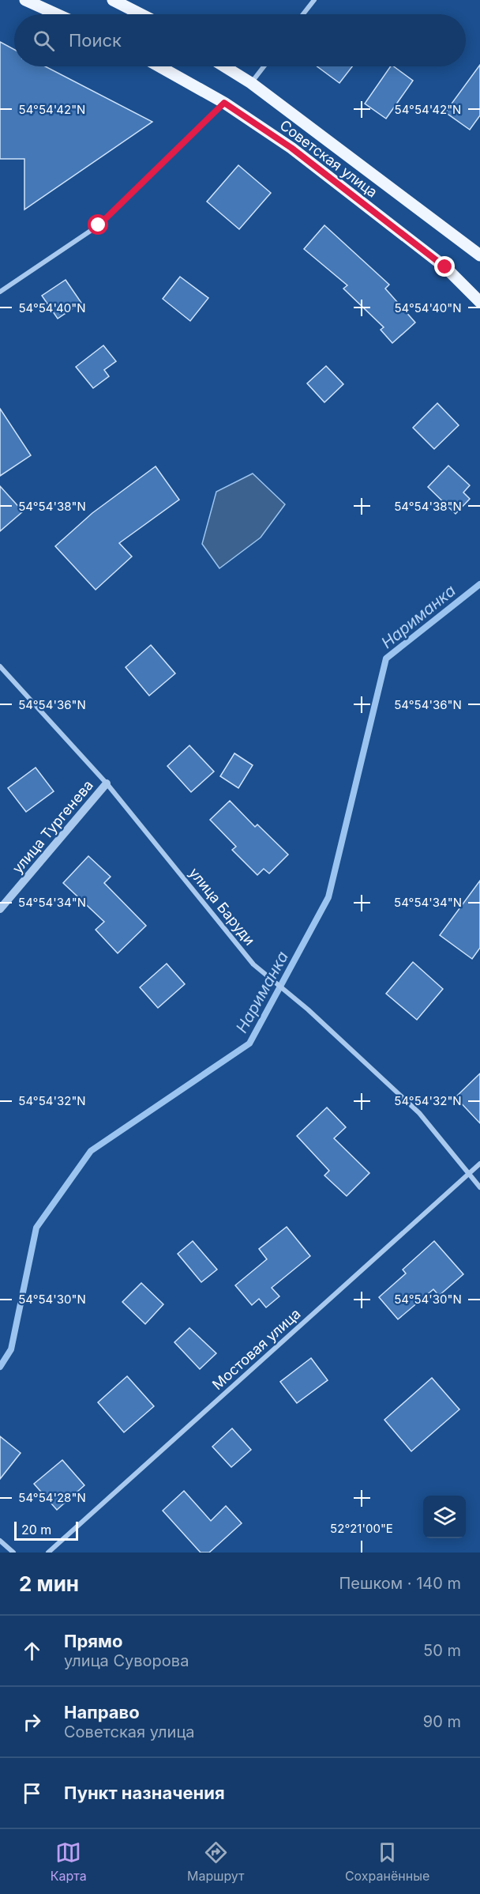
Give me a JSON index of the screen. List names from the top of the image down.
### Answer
{
  "streets": {
    "main road": ["Советская улица"],
    "street": ["улица Тургенева", "улица Баруди", "Мостовая улица"]
  },
  "crossings": [
    ["улица Тургенева", "улица Баруди"],
    ["улица Баруди", "Мостовая улица"]
  ],
  "water": ["Нариманка"],
  "scale_bar": "20 m",
  "page": {
    "search": "Поиск",
    "scale": "20 m",
    "heading": ["2 мин", "Пешком · 140 m"],
    "list": [
      ["Прямо", "улица Суворова", "50 m"],
      ["Направо", "Советская улица", "90 m"],
      "Пункт назначения"
    ],
    "nav": ["Карта", "Маршрут", "Сохранённые"]
  },
  "coordinates": [
    "54°54'42\"N",
    "54°54'40\"N",
    "54°54'38\"N",
    "54°54'36\"N",
    "54°54'34\"N",
    "54°54'32\"N",
    "54°54'30\"N",
    "54°54'28\"N",
    "52°21'00\"E"
  ]
}
